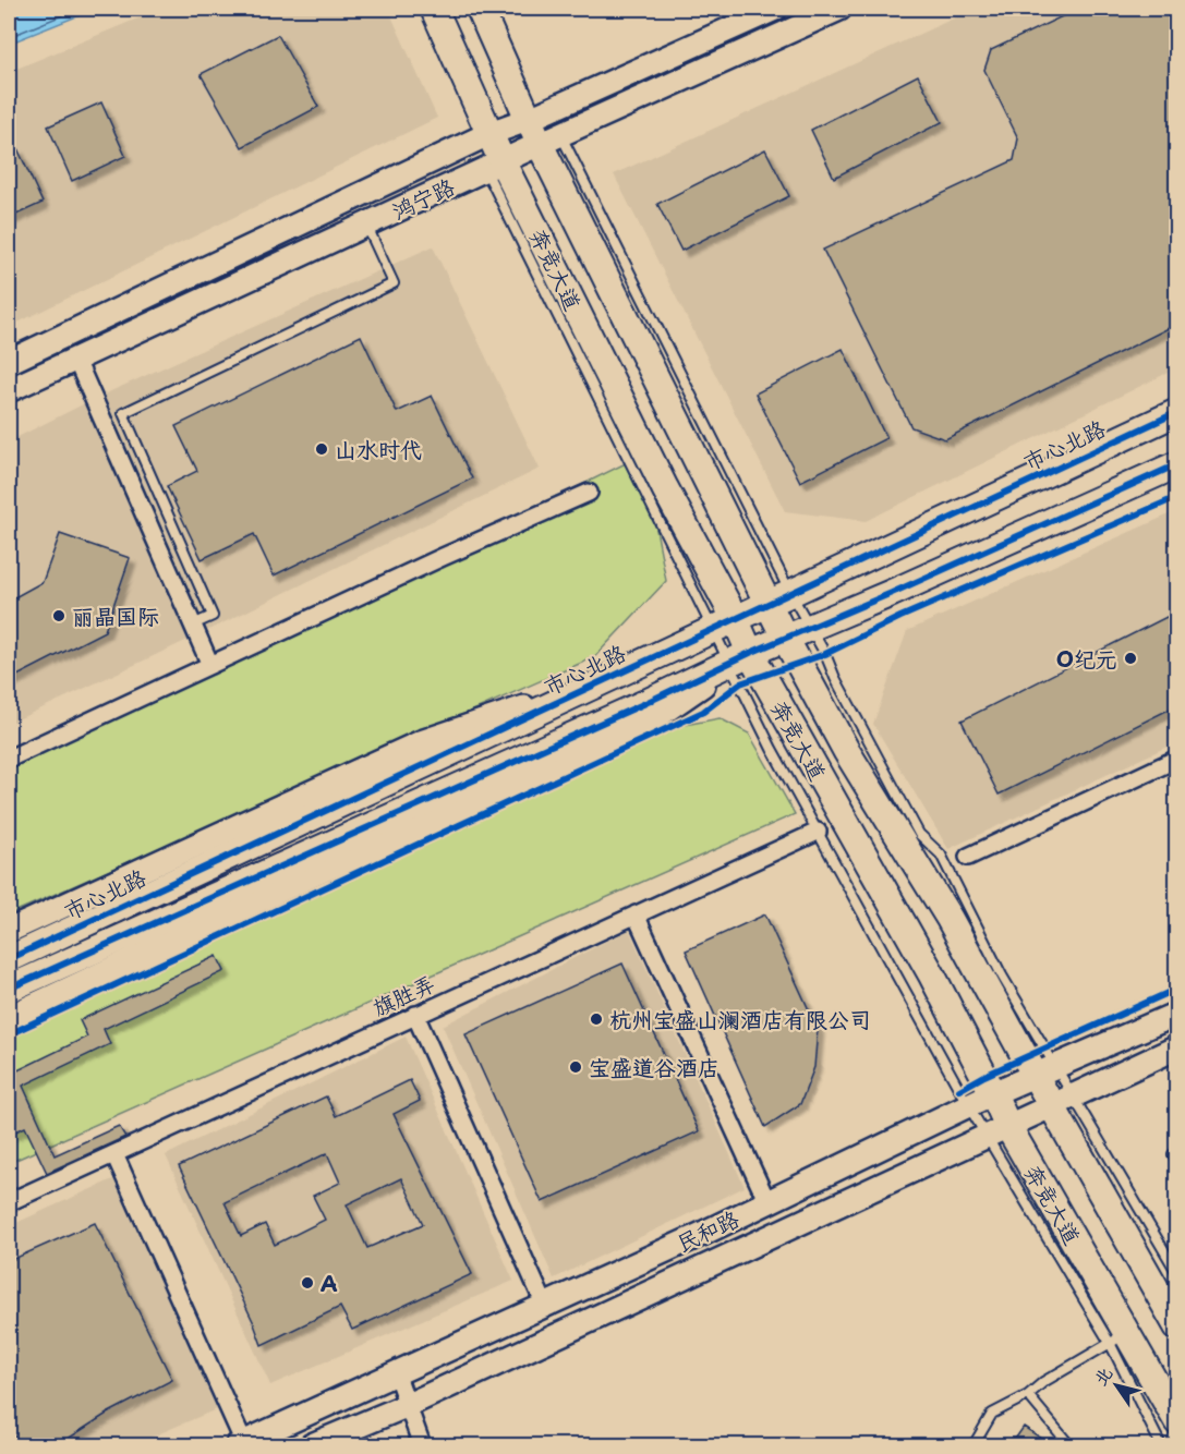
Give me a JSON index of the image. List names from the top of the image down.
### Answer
{
  "streets": {
    "main road": [
      "鸿宁路",
      "奔竞大道",
      "市心北路",
      "民和路"
    ],
    "street": ["旗胜弄"]
  },
  "crossings": [
    ["鸿宁路", "奔竞大道"],
    ["奔竞大道", "市心北路"],
    ["奔竞大道", "民和路"]
  ],
  "places": [
    "山水时代",
    "丽晶国际",
    "O纪元",
    "杭州宝盛山澜酒店有限公司",
    "宝盛道谷酒店",
    "A"
  ],
  "north": "top left"
}
